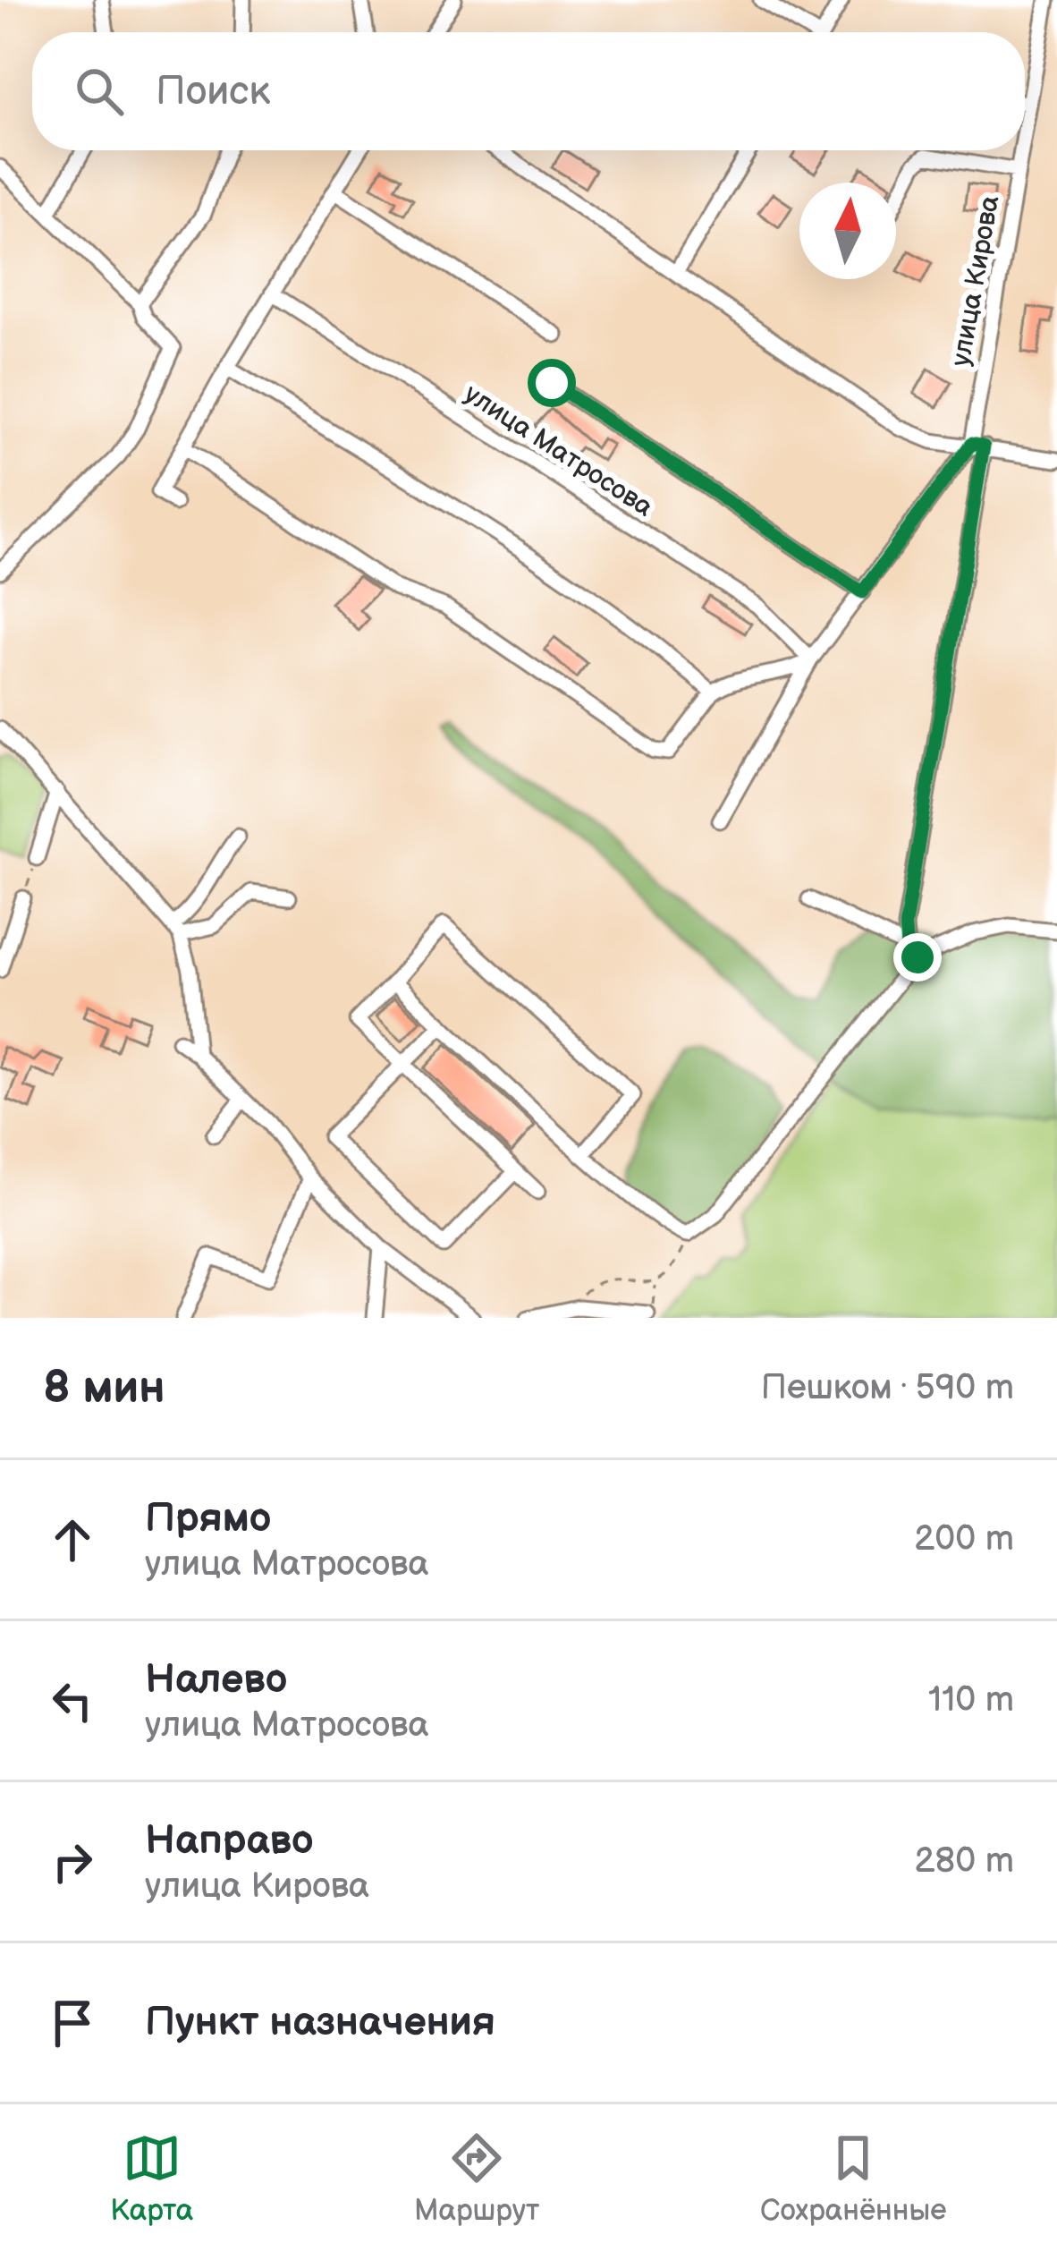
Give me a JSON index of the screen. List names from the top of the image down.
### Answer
{
  "streets": {
    "street": ["улица Кирова", "улица Матросова"]
  },
  "north": "top",
  "page": {
    "search": "Поиск",
    "heading": ["8 мин", "Пешком · 590 m"],
    "list": [
      ["Прямо", "улица Матросова", "200 m"],
      ["Налево", "улица Матросова", "110 m"],
      ["Направо", "улица Кирова", "280 m"],
      "Пункт назначения"
    ],
    "nav": ["Карта", "Маршрут", "Сохранённые"]
  }
}
